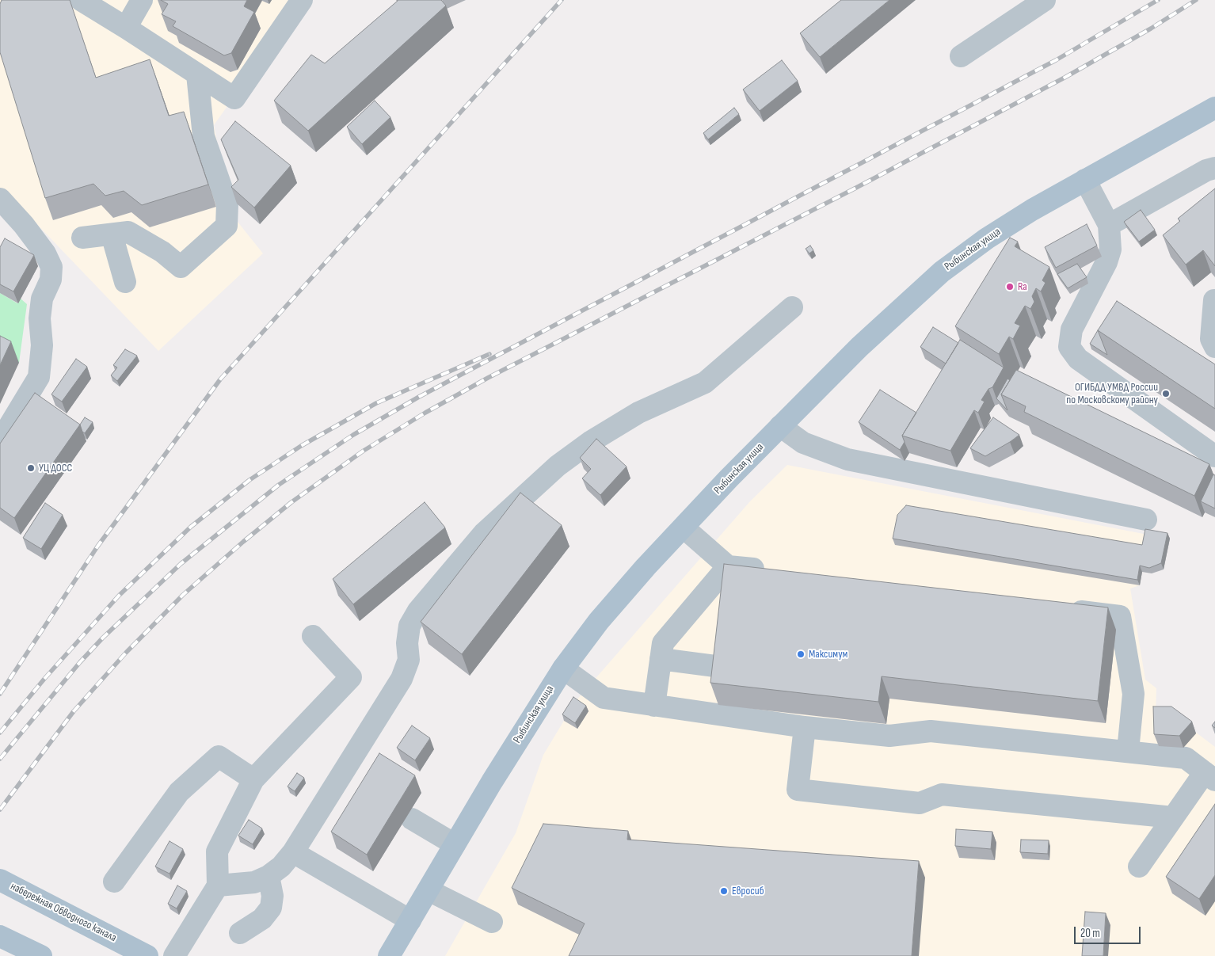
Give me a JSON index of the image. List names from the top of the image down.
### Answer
{
  "streets": {
    "main road": ["Рыбинская улица", "набережная Обводного канала"]
  },
  "places": [
    "Ra",
    "ОГИБДД УМВД России по Московскому району",
    "УЦ ДОСС",
    "Максимум",
    "Евросиб"
  ],
  "scale_bar": "20 m"
}
